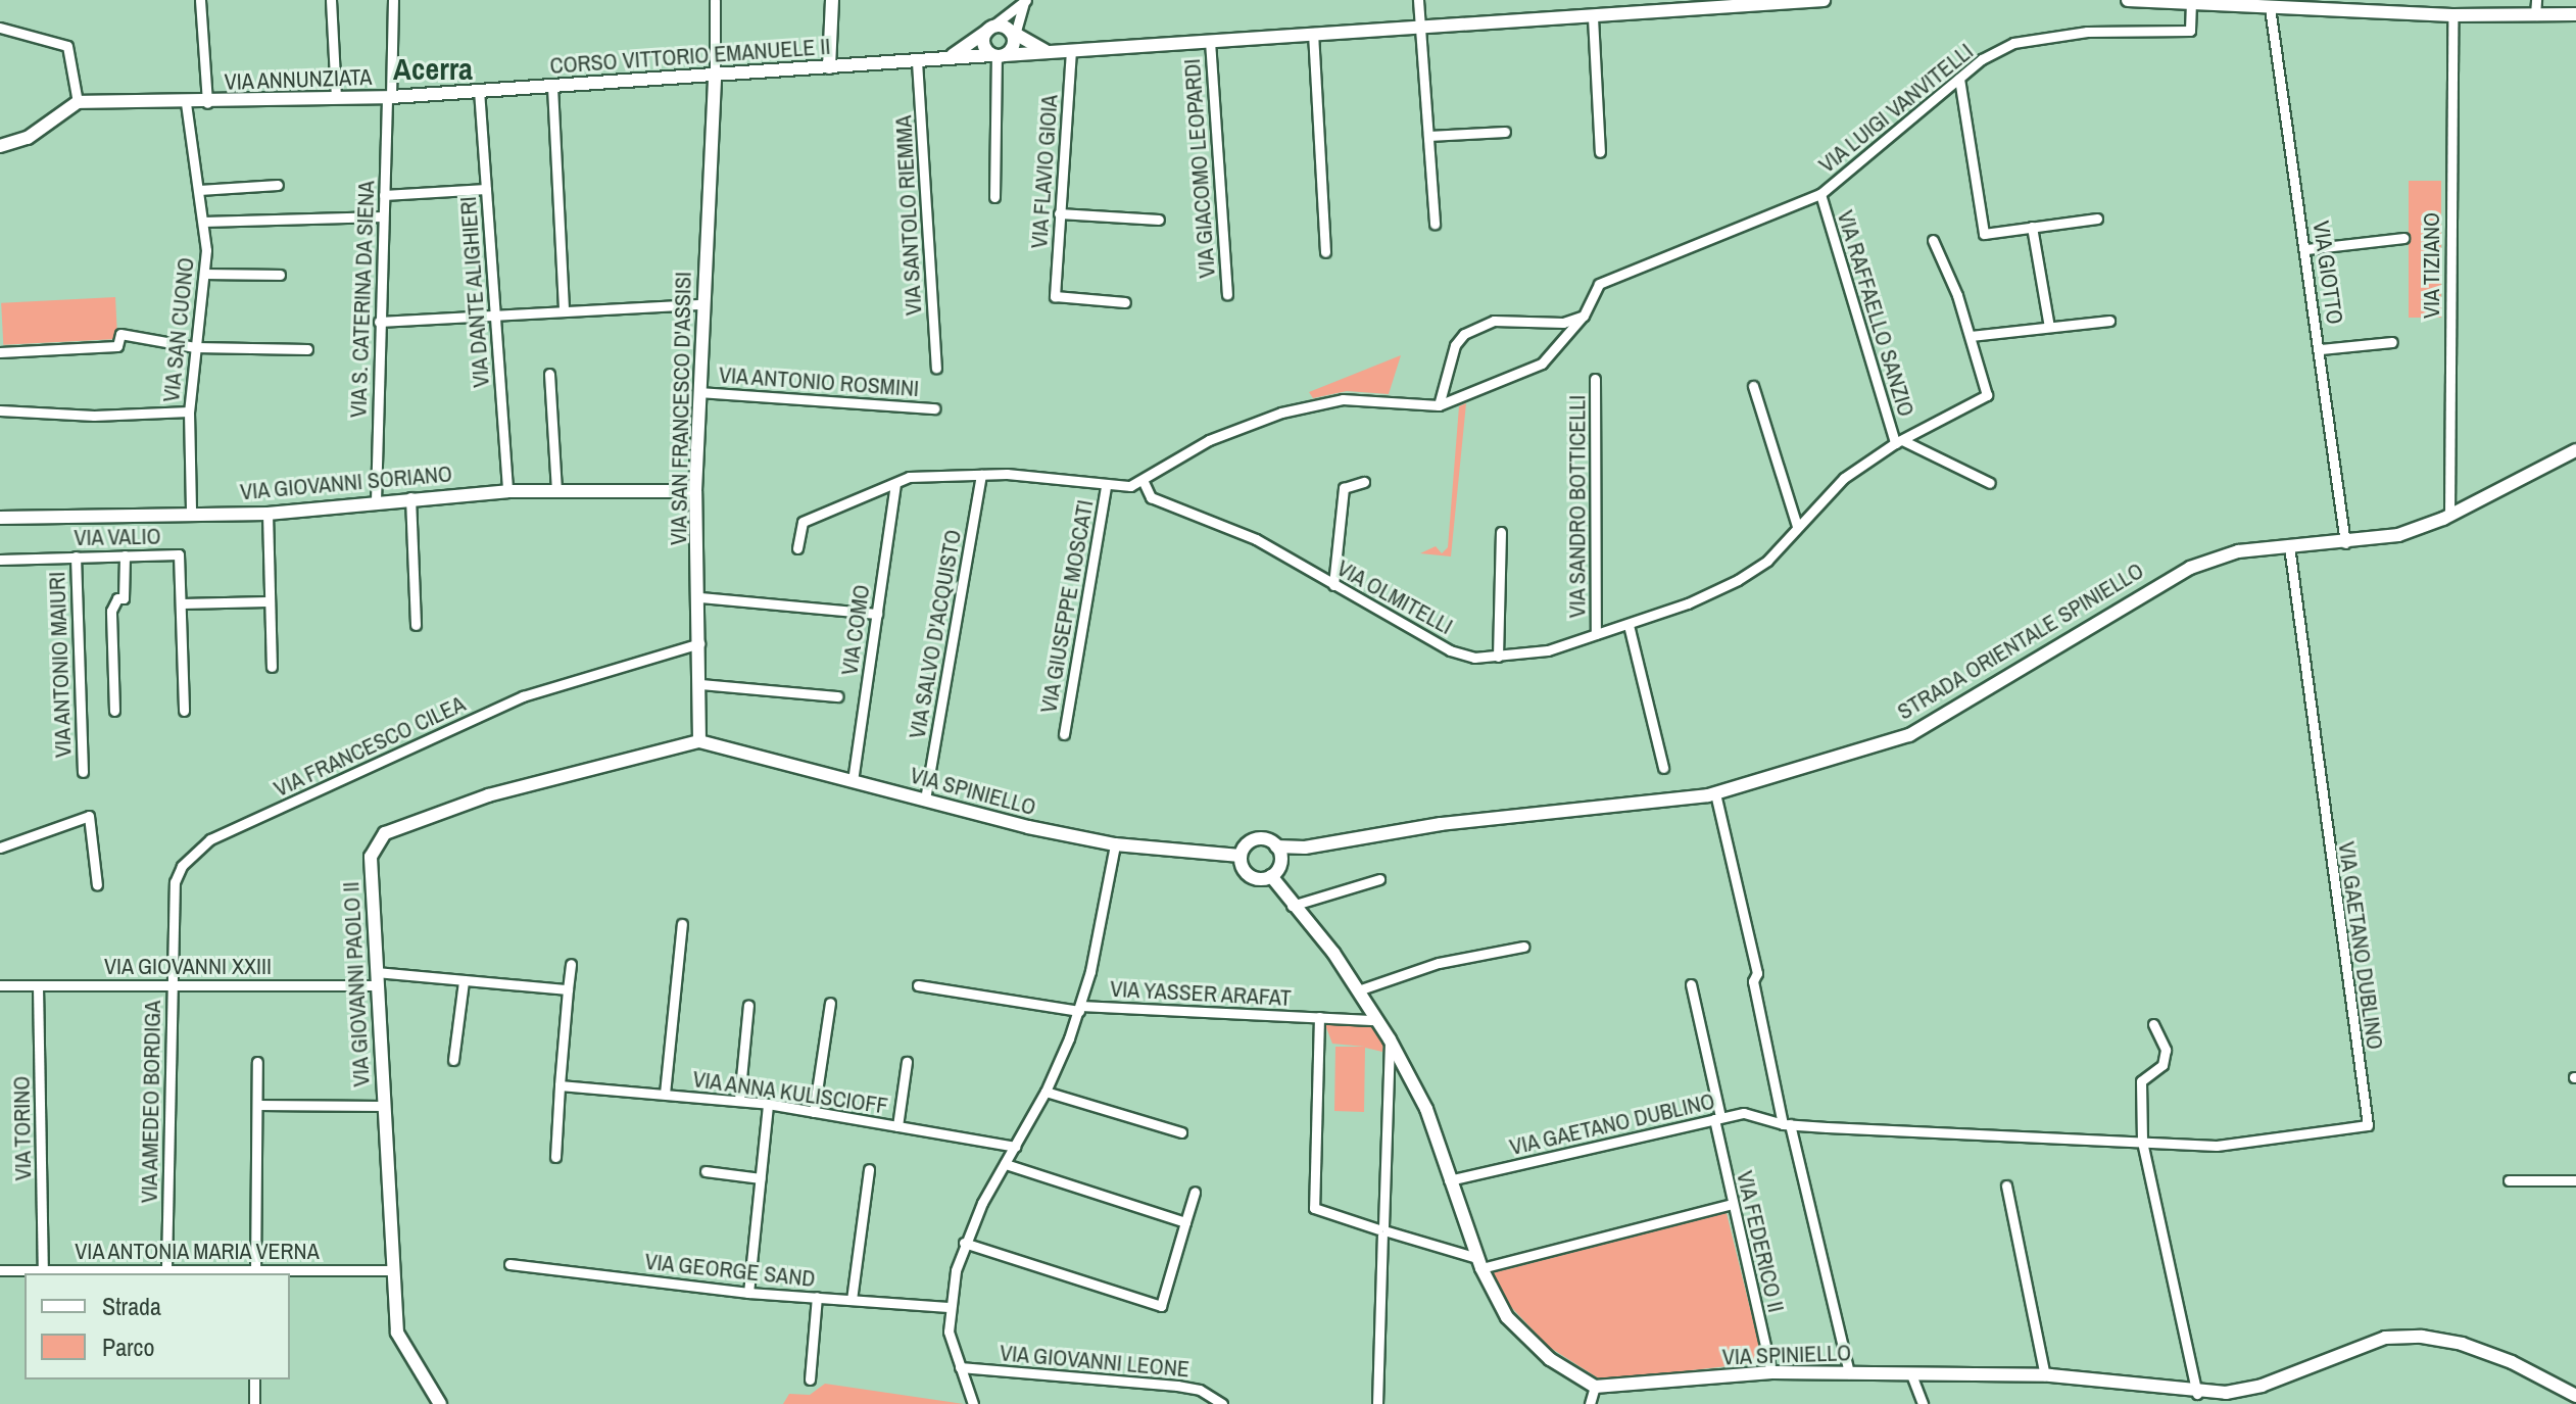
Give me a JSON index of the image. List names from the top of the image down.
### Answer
{
  "streets": {
    "street": [
      "CORSO VITTORIO EMANUELE II",
      "VIA ANNUNZIATA",
      "VIA LUIGI VANVITELLI",
      "VIA GIACOMO LEOPARDI",
      "VIA FLAVIO GIOIA",
      "VIA SANTOLO RIEMMA",
      "VIA TIZIANO",
      "VIA GIOTTO",
      "VIA DANTE ALIGHIERI",
      "VIA S. CATERINA DA SIENA",
      "VIA RAFFAELLO SANZIO",
      "VIA SAN CUONO",
      "VIA ANTONIO ROSMINI",
      "VIA SAN FRANCESCO D'ASSISI",
      "VIA GIOVANNI SORIANO",
      "VIA SANDRO BOTTICELLI",
      "VIA VALIO",
      "VIA OLMITELLI",
      "VIA GIUSEPPE MOSCATI",
      "VIA COMO",
      "VIA SALVO D'ACQUISTO",
      "STRADA ORIENTALE SPINIELLO",
      "VIA ANTONIO MAIURI",
      "VIA FRANCESCO CILEA",
      "VIA SPINIELLO",
      "VIA GAETANO DUBLINO",
      "VIA GIOVANNI XXIII",
      "VIA GIOVANNI PAOLO II",
      "VIA YASSER ARAFAT",
      "VIA ANNA KULISCIOFF",
      "VIA AMEDEO BORDIGA",
      "VIA TORINO",
      "VIA FEDERICO II",
      "VIA ANTONIA MARIA VERNA",
      "VIA GEORGE SAND",
      "VIA GIOVANNI LEONE"
    ]
  },
  "crossings": [
    ["CORSO VITTORIO EMANUELE II", "VIA ANNUNZIATA"],
    ["CORSO VITTORIO EMANUELE II", "VIA GIACOMO LEOPARDI"],
    ["CORSO VITTORIO EMANUELE II", "VIA FLAVIO GIOIA"],
    ["CORSO VITTORIO EMANUELE II", "VIA SANTOLO RIEMMA"],
    ["CORSO VITTORIO EMANUELE II", "VIA DANTE ALIGHIERI"],
    ["CORSO VITTORIO EMANUELE II", "VIA S. CATERINA DA SIENA"],
    ["CORSO VITTORIO EMANUELE II", "VIA SAN FRANCESCO D'ASSISI"],
    ["VIA ANNUNZIATA", "VIA S. CATERINA DA SIENA"],
    ["VIA ANNUNZIATA", "VIA SAN CUONO"],
    ["VIA LUIGI VANVITELLI", "VIA RAFFAELLO SANZIO"],
    ["VIA LUIGI VANVITELLI", "VIA OLMITELLI"],
    ["VIA TIZIANO", "STRADA ORIENTALE SPINIELLO"],
    ["VIA GIOTTO", "STRADA ORIENTALE SPINIELLO"],
    ["VIA DANTE ALIGHIERI", "VIA GIOVANNI SORIANO"],
    ["VIA S. CATERINA DA SIENA", "VIA GIOVANNI SORIANO"],
    ["VIA RAFFAELLO SANZIO", "VIA OLMITELLI"],
    ["VIA SAN CUONO", "VIA GIOVANNI SORIANO"],
    ["VIA ANTONIO ROSMINI", "VIA SAN FRANCESCO D'ASSISI"],
    ["VIA SAN FRANCESCO D'ASSISI", "VIA GIOVANNI SORIANO"],
    ["VIA SAN FRANCESCO D'ASSISI", "VIA FRANCESCO CILEA"],
    ["VIA SAN FRANCESCO D'ASSISI", "VIA SPINIELLO"],
    ["VIA SAN FRANCESCO D'ASSISI", "VIA GIOVANNI PAOLO II"],
    ["VIA SANDRO BOTTICELLI", "VIA OLMITELLI"],
    ["VIA VALIO", "VIA ANTONIO MAIURI"],
    ["VIA COMO", "VIA SPINIELLO"],
    ["VIA SALVO D'ACQUISTO", "VIA SPINIELLO"],
    ["STRADA ORIENTALE SPINIELLO", "VIA SPINIELLO"],
    ["STRADA ORIENTALE SPINIELLO", "VIA GAETANO DUBLINO"],
    ["VIA FRANCESCO CILEA", "VIA GIOVANNI XXIII"],
    ["VIA FRANCESCO CILEA", "VIA AMEDEO BORDIGA"],
    ["VIA SPINIELLO", "VIA GAETANO DUBLINO"],
    ["VIA SPINIELLO", "VIA GIOVANNI PAOLO II"],
    ["VIA SPINIELLO", "VIA YASSER ARAFAT"],
    ["VIA SPINIELLO", "VIA FEDERICO II"],
    ["VIA GAETANO DUBLINO", "VIA FEDERICO II"],
    ["VIA GIOVANNI XXIII", "VIA GIOVANNI PAOLO II"],
    ["VIA GIOVANNI XXIII", "VIA AMEDEO BORDIGA"],
    ["VIA GIOVANNI XXIII", "VIA TORINO"],
    ["VIA GIOVANNI PAOLO II", "VIA ANTONIA MARIA VERNA"],
    ["VIA AMEDEO BORDIGA", "VIA ANTONIA MARIA VERNA"],
    ["VIA TORINO", "VIA ANTONIA MARIA VERNA"]
  ],
  "districts": ["Acerra"],
  "legend": ["Strada", "Parco"]
}
